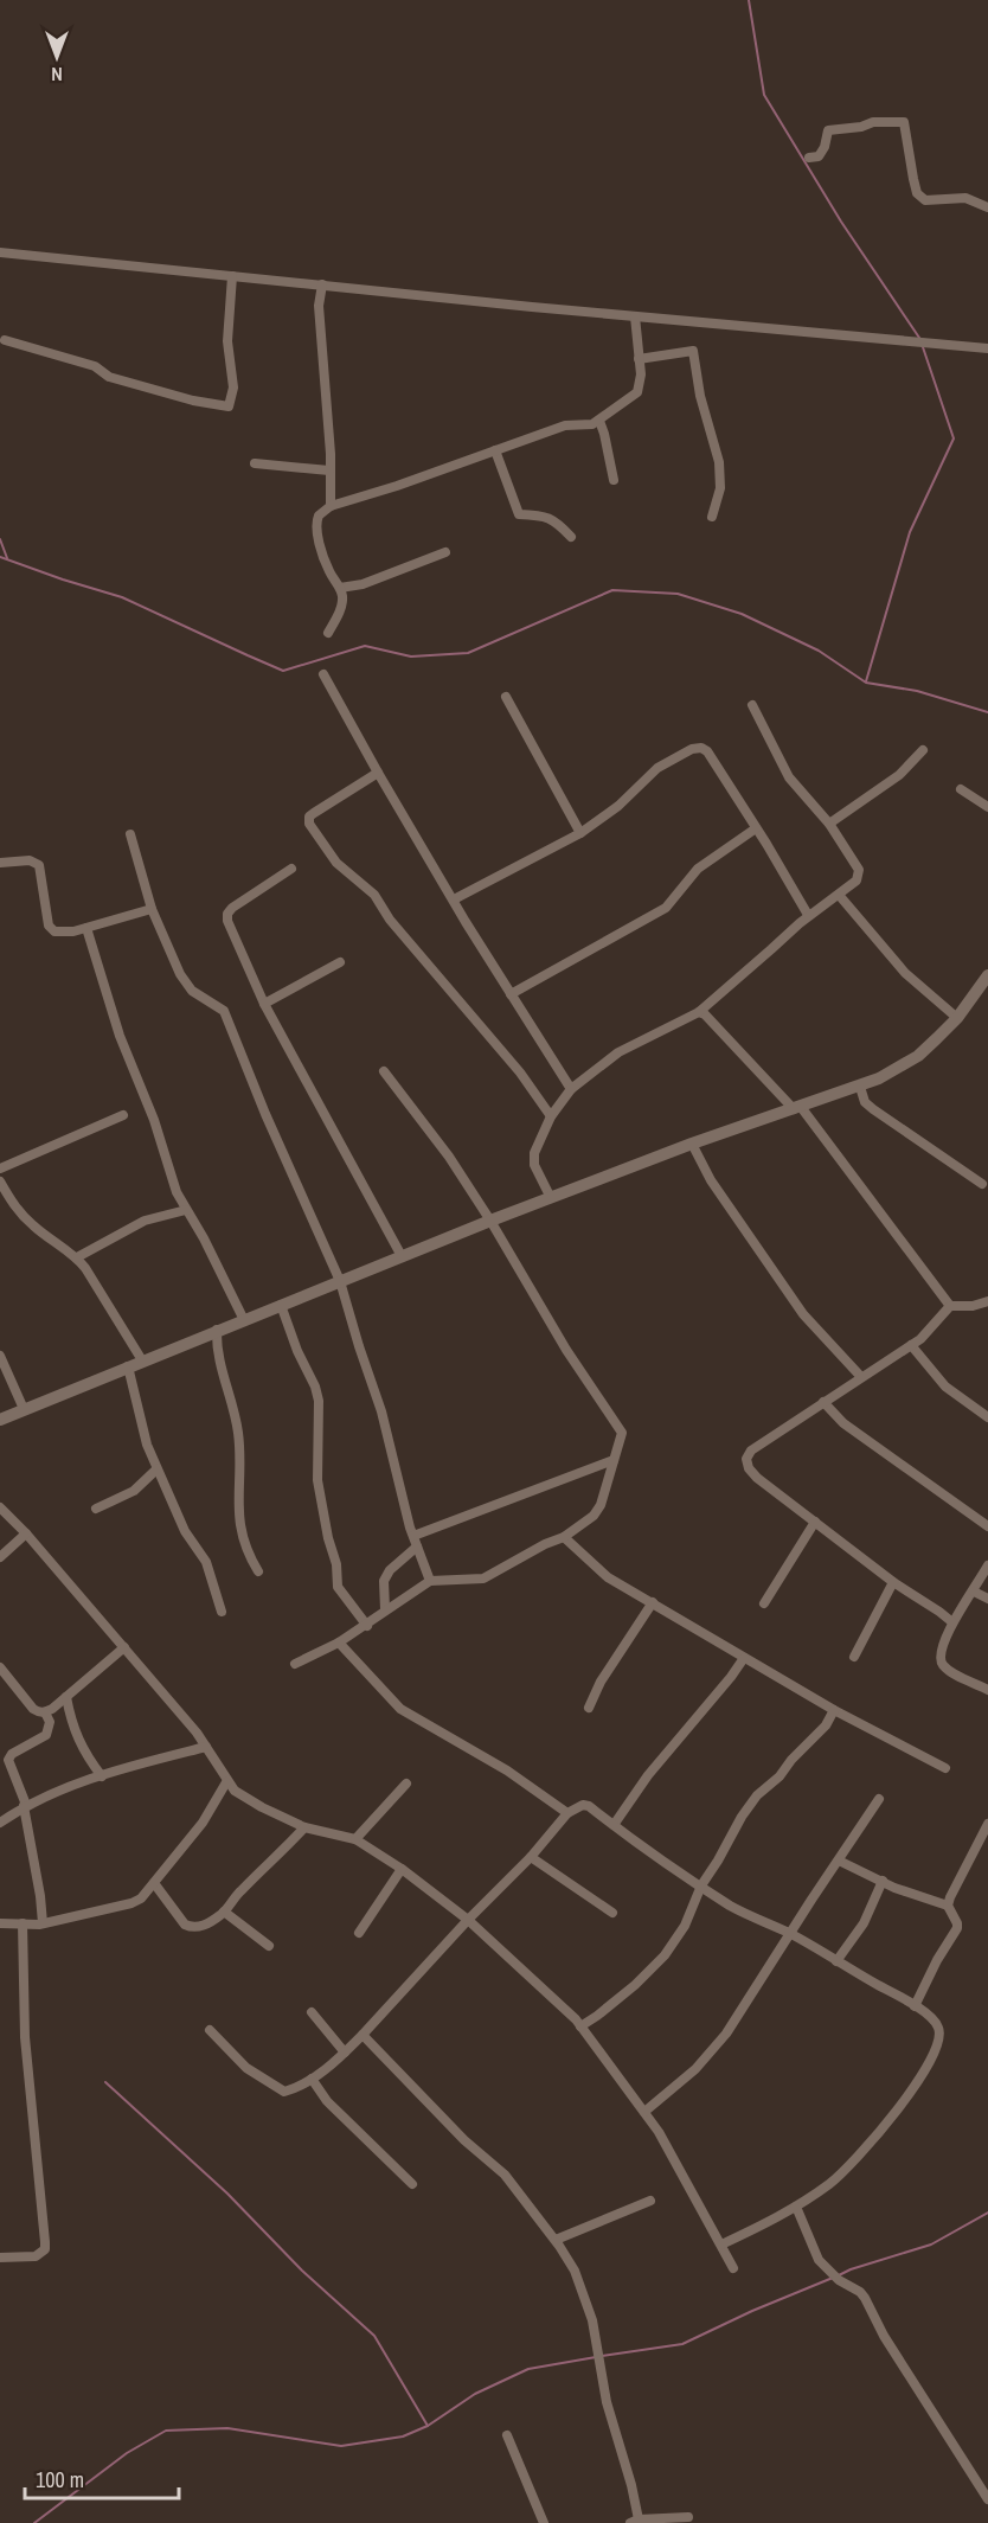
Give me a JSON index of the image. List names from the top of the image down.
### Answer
{
  "scale_bar": "100 m",
  "north": "bottom"
}
